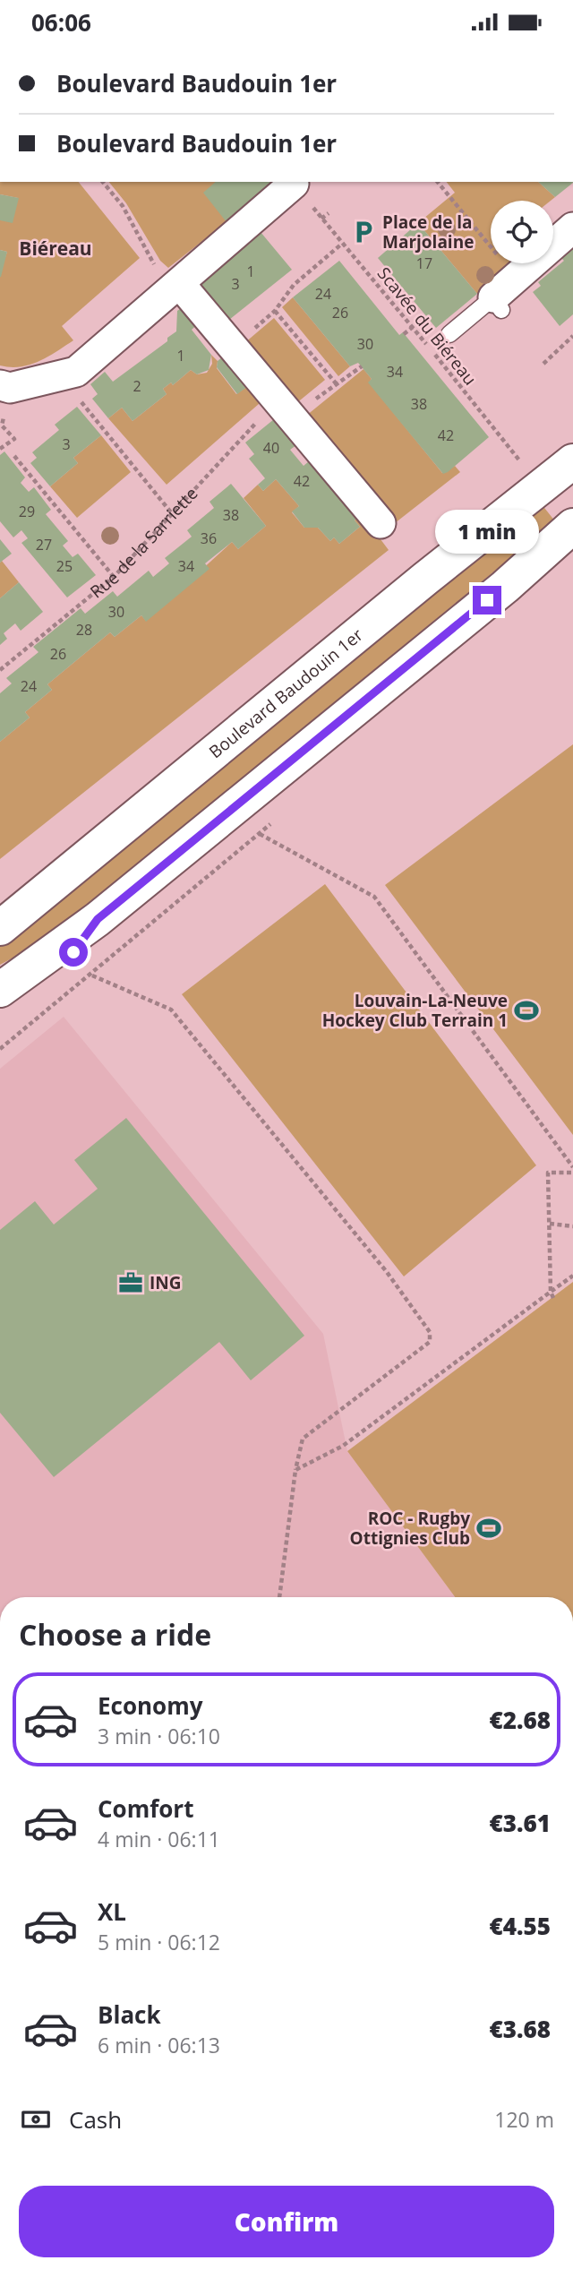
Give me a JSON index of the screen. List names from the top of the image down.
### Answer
{
  "streets": {
    "main road": ["Boulevard Baudouin 1er"],
    "path": ["Scavée du Biéreau", "Rue de la Sarriette"]
  },
  "crossings": [
    ["Scavée du Biéreau", "Boulevard Baudouin 1er"]
  ],
  "districts": ["Biéreau"],
  "places": {
    "parking": ["Place de la Marjolaine"],
    "sports": ["Louvain-La-Neuve Hockey Club Terrain 1", "ROC - Rugby Ottignies Club"],
    "office": ["ING"]
  },
  "house_numbers": [
    "17",
    "1",
    "3",
    "24",
    "26",
    "30",
    "1",
    "34",
    "2",
    "38",
    "42",
    "3",
    "40",
    "42",
    "29",
    "38",
    "36",
    "27",
    "25",
    "34",
    "30",
    "28",
    "26",
    "24"
  ],
  "page": {
    "status": "06:06",
    "banner": ["Boulevard Baudouin 1er", "Boulevard Baudouin 1er"],
    "bubble": "1 min",
    "heading": "Choose a ride",
    "list": [
      {
        "name": "Economy",
        "note": "3 min · 06:10",
        "value": "€2.68"
      },
      {
        "name": "Comfort",
        "note": "4 min · 06:11",
        "value": "€3.61"
      },
      {
        "name": "XL",
        "note": "5 min · 06:12",
        "value": "€4.55"
      },
      {
        "name": "Black",
        "note": "6 min · 06:13",
        "value": "€3.68"
      }
    ],
    "pay": ["Cash", "120 m"],
    "buttons": "Confirm"
  }
}
